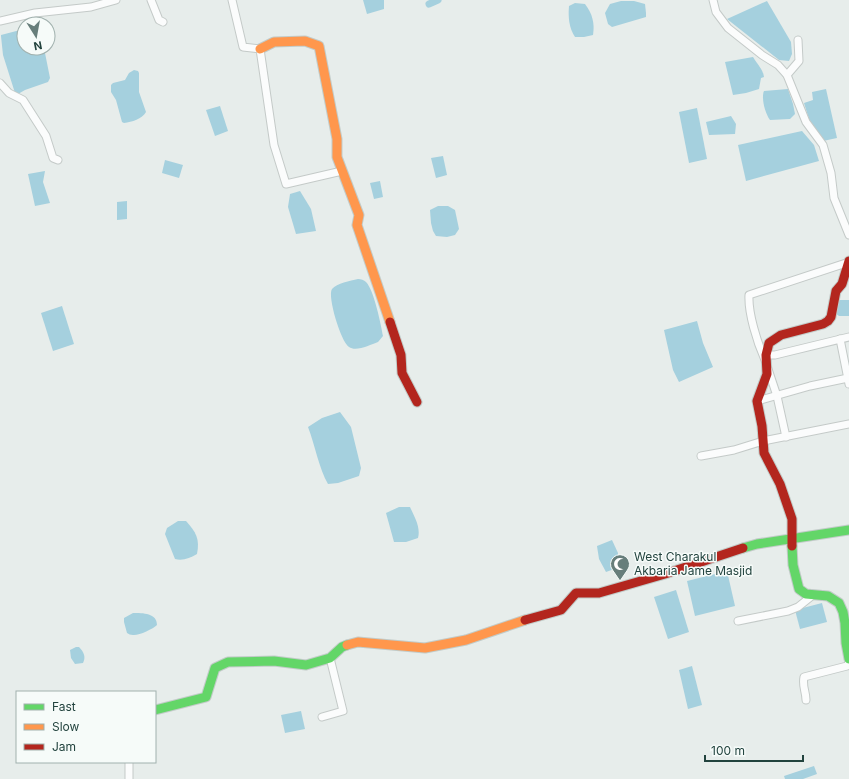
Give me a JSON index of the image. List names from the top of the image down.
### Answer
{
  "places": {
    "mosque": ["West Charakul Akbaria Jame Masjid"]
  },
  "legend": ["Fast", "Slow", "Jam"],
  "scale_bar": "100 m",
  "north": "bottom"
}
